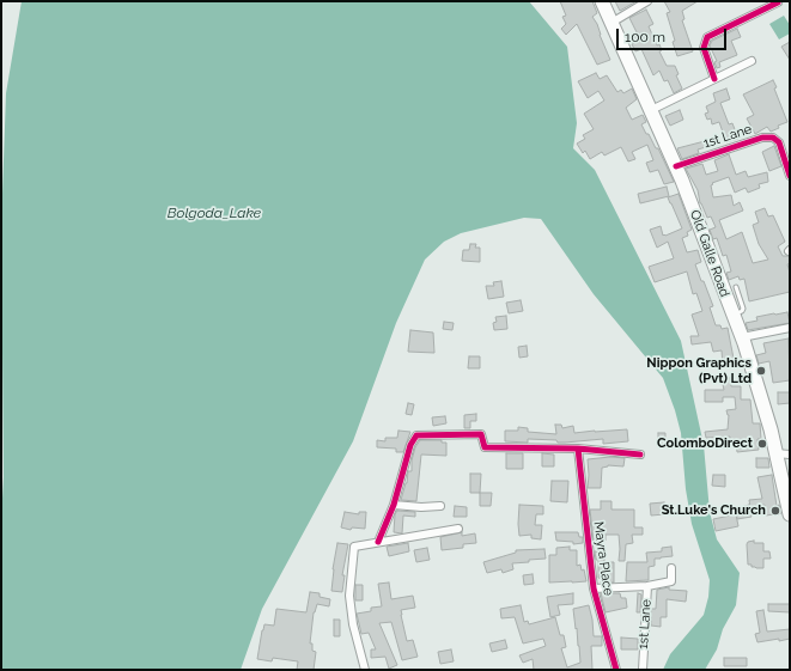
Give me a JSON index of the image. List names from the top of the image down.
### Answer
{
  "streets": {
    "highway": ["Old Galle Road"],
    "street": ["1st Lane", "Mayra Place"]
  },
  "crossings": [
    ["1st Lane", "Old Galle Road"]
  ],
  "water": ["Bolgoda_Lake"],
  "places": ["Nippon Graphics (Pvt) Ltd", "ColomboDirect", "St.Luke's Church"],
  "scale_bar": "100 m"
}
